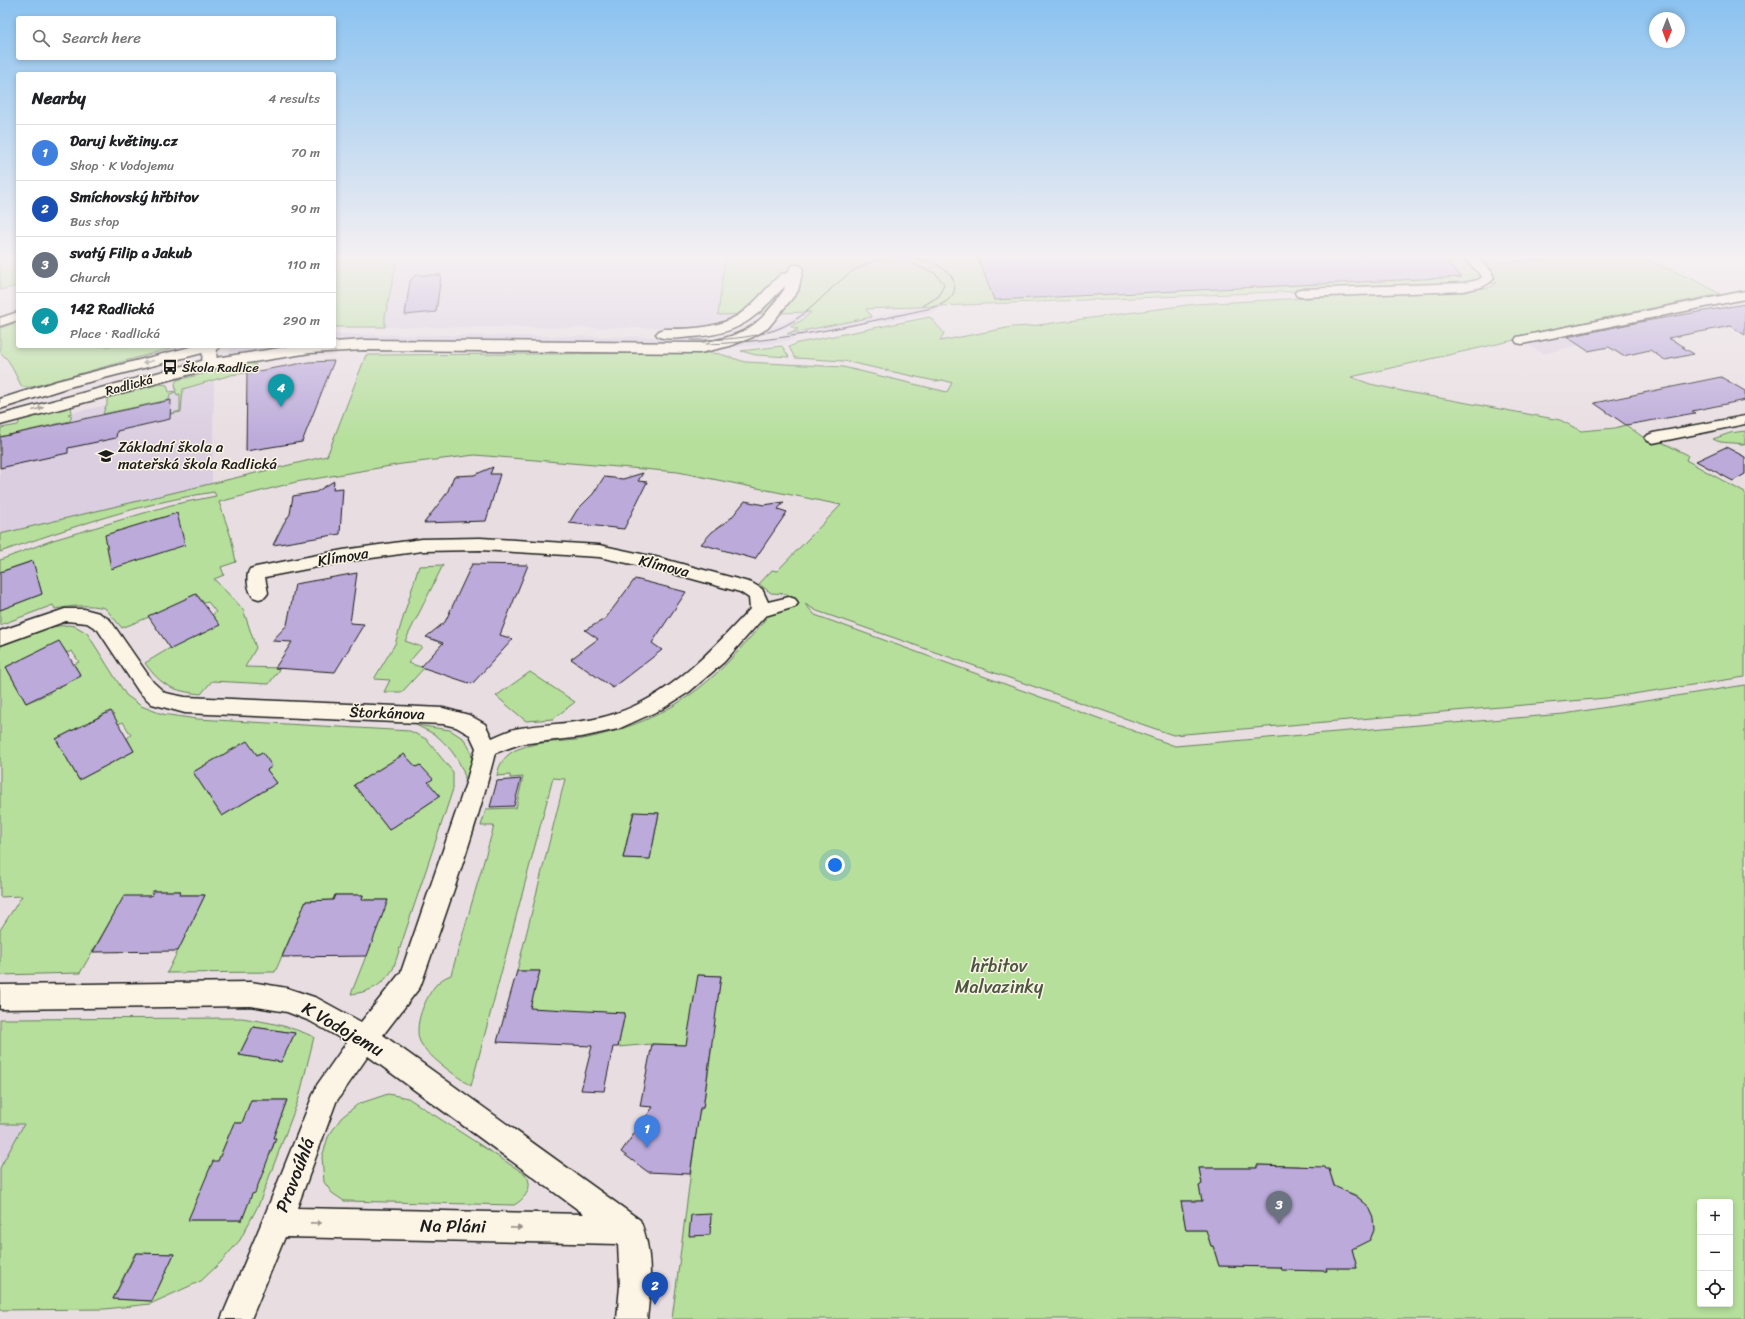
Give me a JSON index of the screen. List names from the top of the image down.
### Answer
{
  "streets": {
    "main road": ["Radlická"],
    "street": [
      "Klímova",
      "Štorkánova",
      "K Vodojemu",
      "Pravoúhlá",
      "Na Pláni"
    ]
  },
  "crossings": [
    ["K Vodojemu", "Pravoúhlá"],
    ["K Vodojemu", "Na Pláni"],
    ["Pravoúhlá", "Na Pláni"]
  ],
  "one_way": ["Na Pláni"],
  "parks": ["hřbitov Malvazinky"],
  "places": {
    "bus stop": ["Škola Radlice"],
    "school or university": ["Základní škola a mateřská škola Radlická"]
  },
  "north": "bottom",
  "page": {
    "search": "Search here",
    "heading": ["Nearby", "4 results"],
    "list": [
      {
        "mark": "1",
        "name": "Daruj květiny.cz",
        "note": "Shop · K Vodojemu",
        "value": "70 m"
      },
      {
        "mark": "2",
        "name": "Smíchovský hřbitov",
        "note": "Bus stop",
        "value": "90 m"
      },
      {
        "mark": "3",
        "name": "svatý Filip a Jakub",
        "note": "Church",
        "value": "110 m"
      },
      {
        "mark": "4",
        "name": "142 Radlická",
        "note": "Place · Radlická",
        "value": "290 m"
      }
    ],
    "pins": [
      "4",
      "1",
      "3",
      "2"
    ],
    "map_buttons": ["+", "−"]
  }
}
